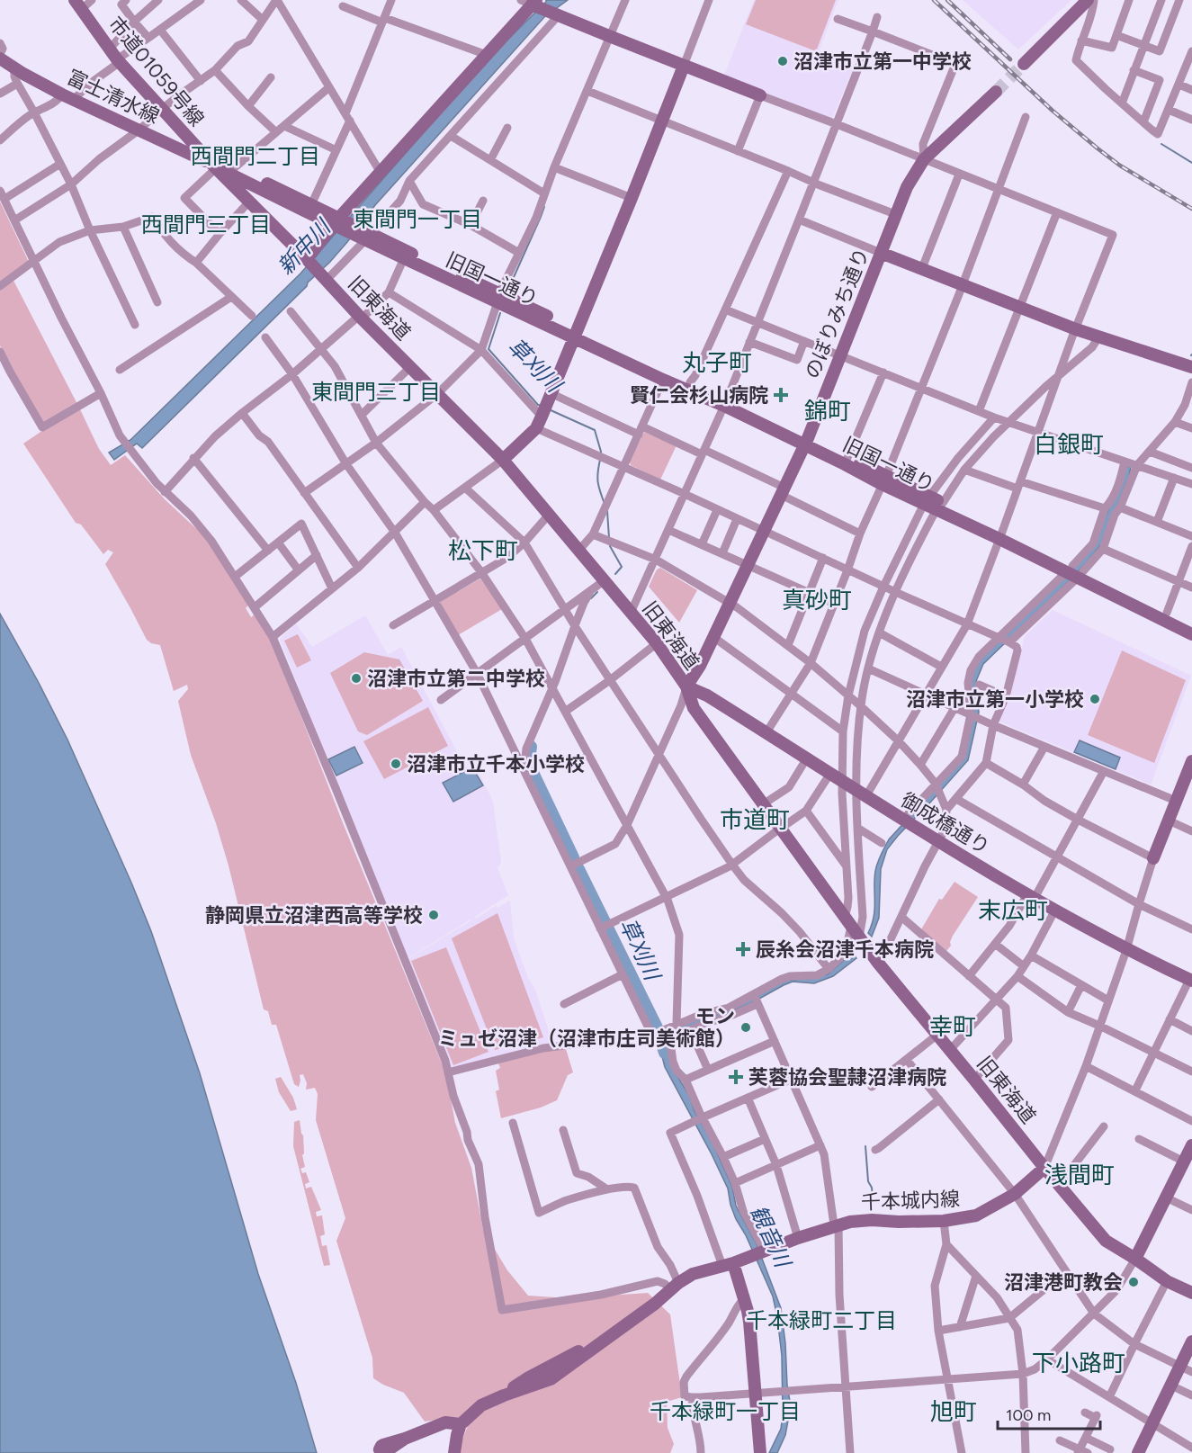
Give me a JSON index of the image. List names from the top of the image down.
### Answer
{
  "streets": {
    "street": [
      "市道01059号線",
      "富士清水線",
      "旧国一通り",
      "旧東海道",
      "のぼりみち通り",
      "御成橋通り",
      "千本城内線"
    ]
  },
  "crossings": [
    ["市道01059号線", "富士清水線"],
    ["市道01059号線", "旧東海道"],
    ["富士清水線", "旧国一通り"],
    ["富士清水線", "旧東海道"],
    ["旧国一通り", "のぼりみち通り"],
    ["旧東海道", "のぼりみち通り"],
    ["旧東海道", "御成橋通り"],
    ["旧東海道", "千本城内線"],
    ["のぼりみち通り", "御成橋通り"]
  ],
  "districts": [
    "西間門二丁目",
    "東間門一丁目",
    "西間門三丁目",
    "丸子町",
    "東間門三丁目",
    "錦町",
    "白銀町",
    "松下町",
    "真砂町",
    "市道町",
    "末広町",
    "幸町",
    "浅間町",
    "千本緑町二丁目",
    "下小路町",
    "千本緑町一丁目",
    "旭町"
  ],
  "water": ["新中川", "草刈川", "観音川"],
  "places": {
    "other": [
      "沼津市立第一中学校",
      "沼津市立第二中学校",
      "沼津市立第一小学校",
      "沼津市立千本小学校",
      "静岡県立沼津西高等学校",
      "モン ミュゼ沼津（沼津市庄司美術館）",
      "沼津港町教会"
    ],
    "health": ["賢仁会杉山病院", "辰糸会沼津千本病院", "芙蓉協会聖隷沼津病院"]
  },
  "scale_bar": "100 m"
}
